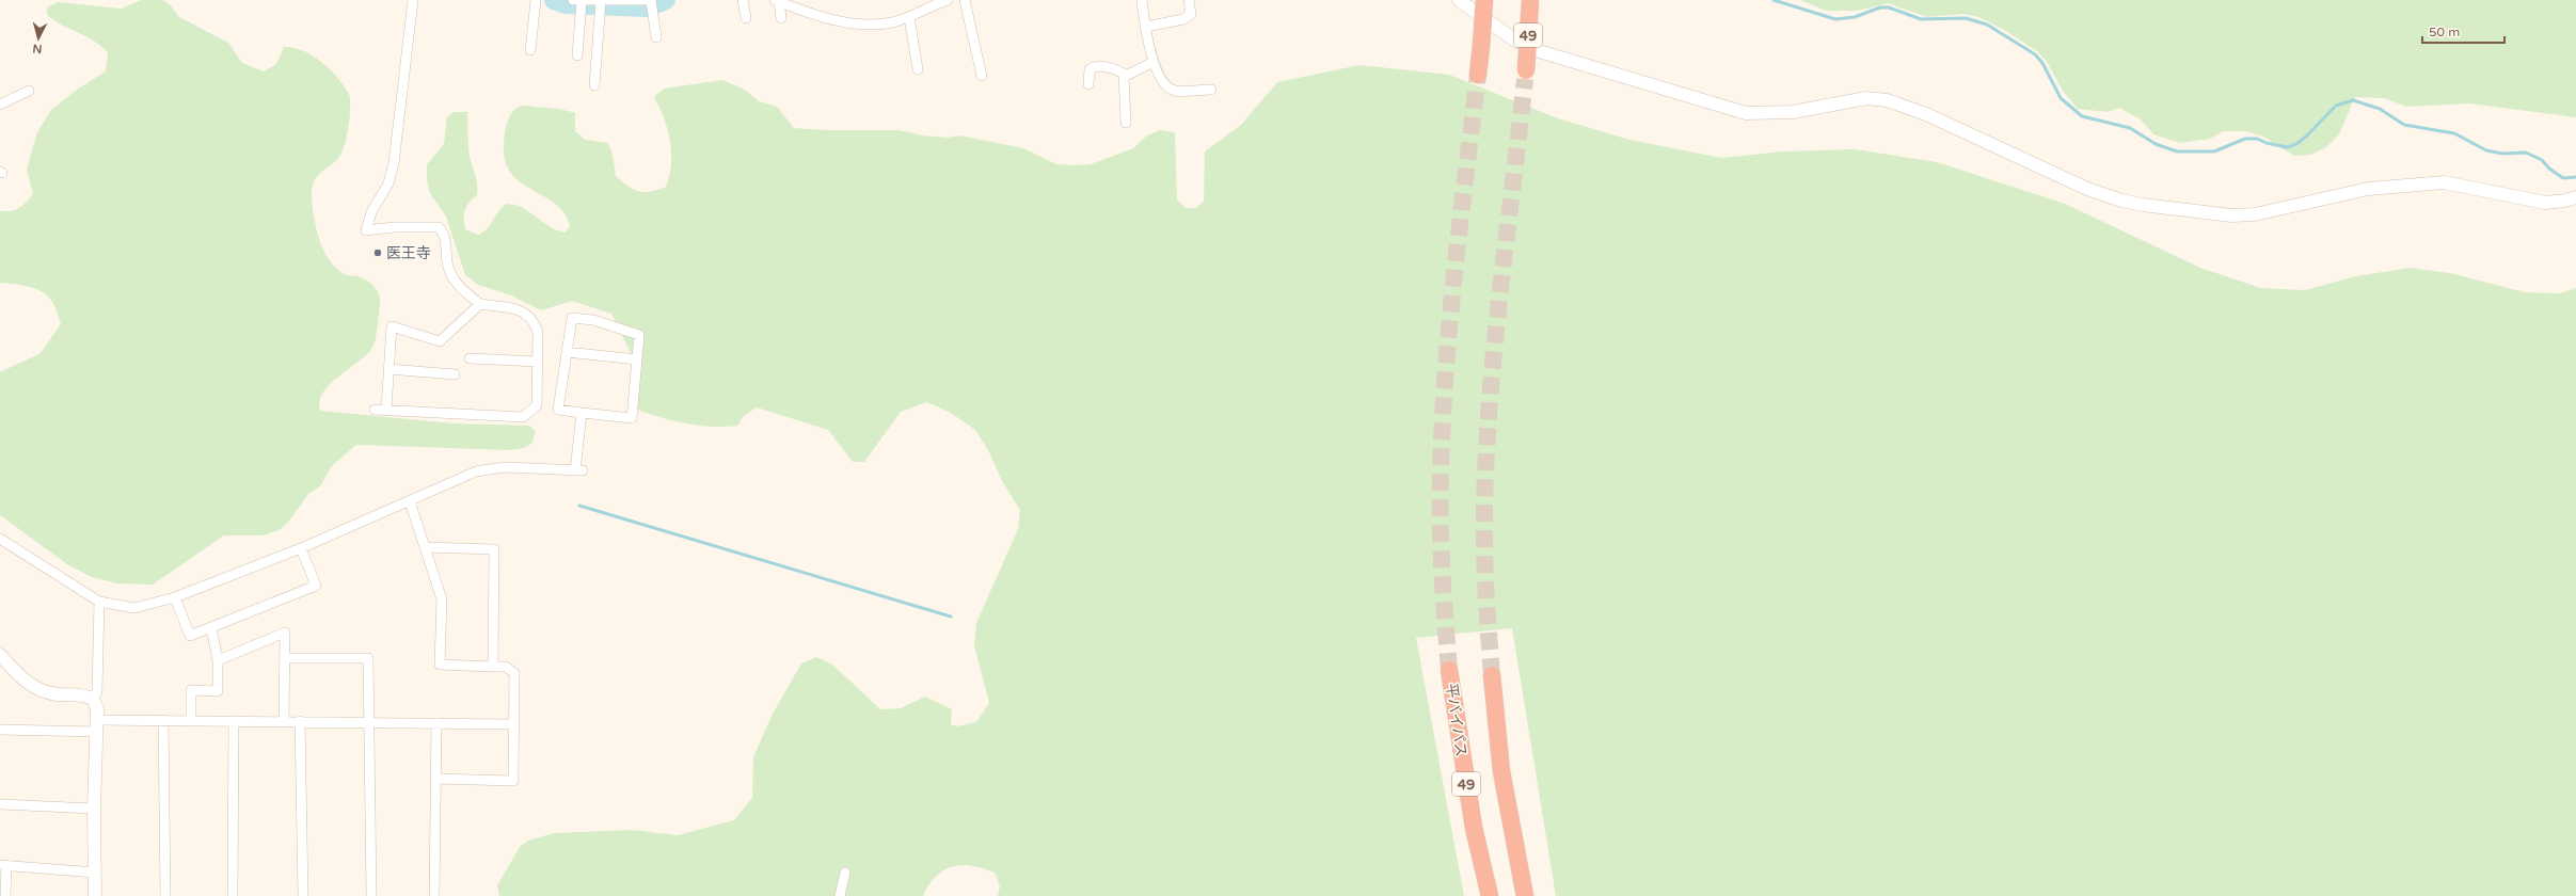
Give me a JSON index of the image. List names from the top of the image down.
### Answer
{
  "streets": {
    "highway": ["49", "平バイパス"]
  },
  "places": ["医王寺"],
  "scale_bar": "50 m",
  "north": "bottom"
}
